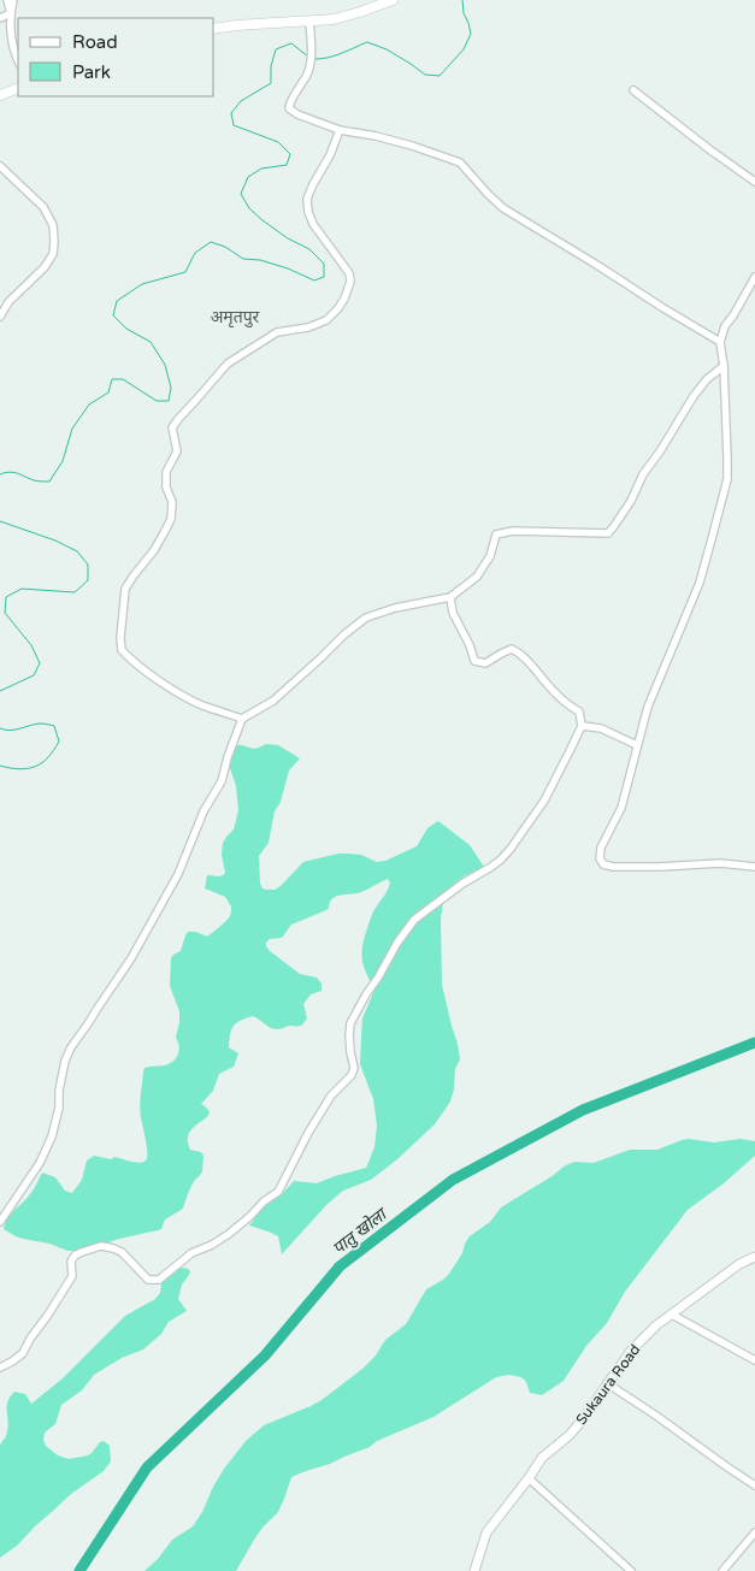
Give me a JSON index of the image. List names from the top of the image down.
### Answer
{
  "streets": {
    "street": ["Sukaura Road"]
  },
  "districts": ["अमृतपुर"],
  "water": ["पातु खोला"],
  "legend": ["Road", "Park"]
}
